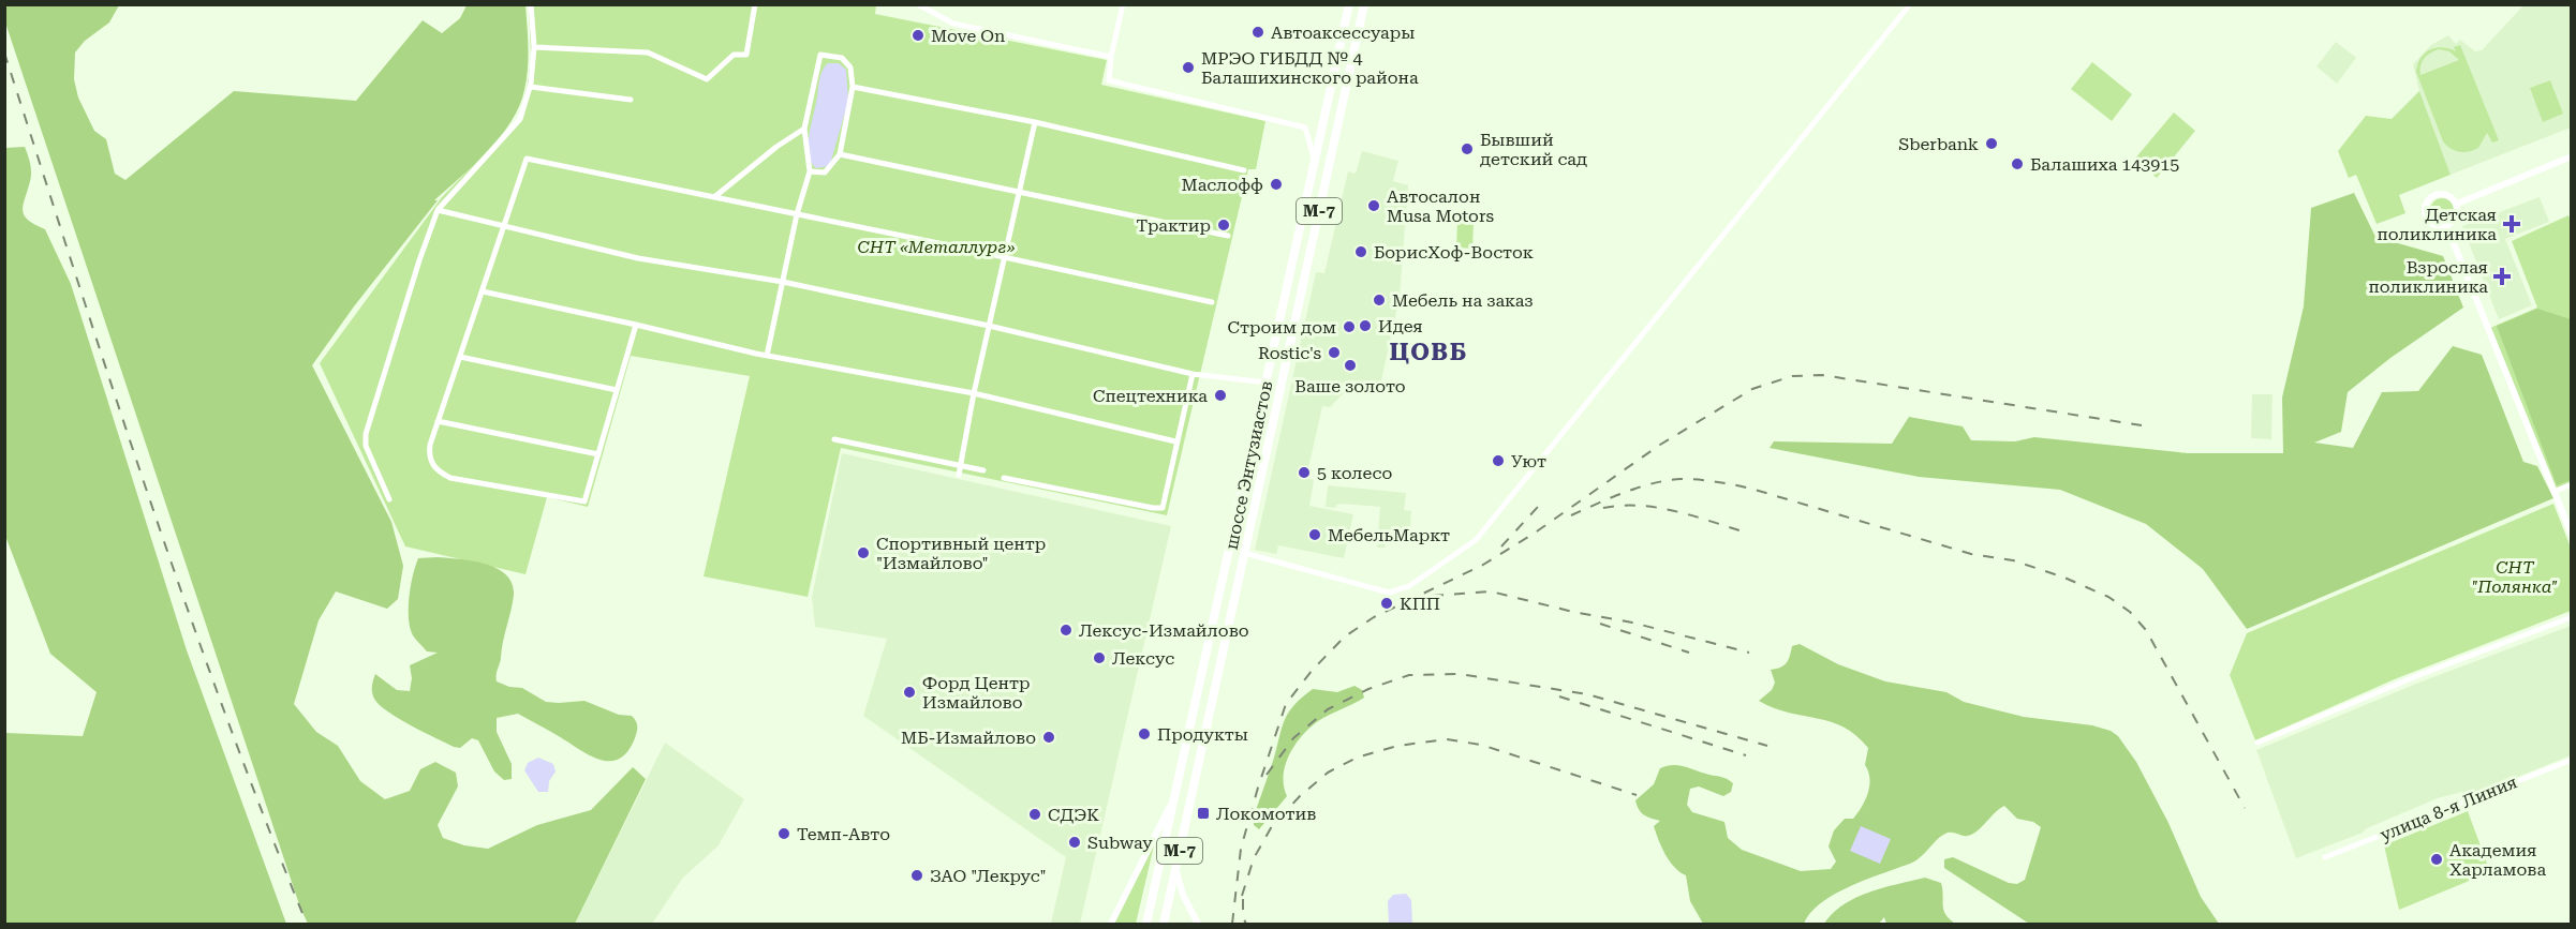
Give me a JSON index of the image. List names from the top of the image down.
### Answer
{
  "streets": {
    "highway": ["М-7", "шоссе Энтузиастов"],
    "street": ["улица 8-я Линия"]
  },
  "districts": ["ЦОВБ"],
  "parks": ["СНТ «Металлург»", "СНТ \"Полянка\""],
  "places": {
    "other": [
      "Автоаксессуары",
      "Move On",
      "МРЭО ГИБДД № 4 Балашихинского района",
      "Sberbank",
      "Бывший детский сад",
      "Балашиха 143915",
      "Маслофф",
      "Автосалон Musa Motors",
      "Трактир",
      "БорисХоф-Восток",
      "Мебель на заказ",
      "Идея",
      "Строим дом",
      "Rostic's",
      "Ваше золото",
      "Спецтехника",
      "Уют",
      "5 колесо",
      "МебельМаркт",
      "Спортивный центр \"Измайлово\"",
      "КПП",
      "Лексус-Измайлово",
      "Лексус",
      "Форд Центр Измайлово",
      "Продукты",
      "МБ-Измайлово",
      "СДЭК",
      "Темп-Авто",
      "Subway",
      "Академия Харламова",
      "ЗАО \"Лекрус\""
    ],
    "health": ["Детская поликлиника", "Взрослая поликлиника"],
    "transit": ["Локомотив"]
  }
}
